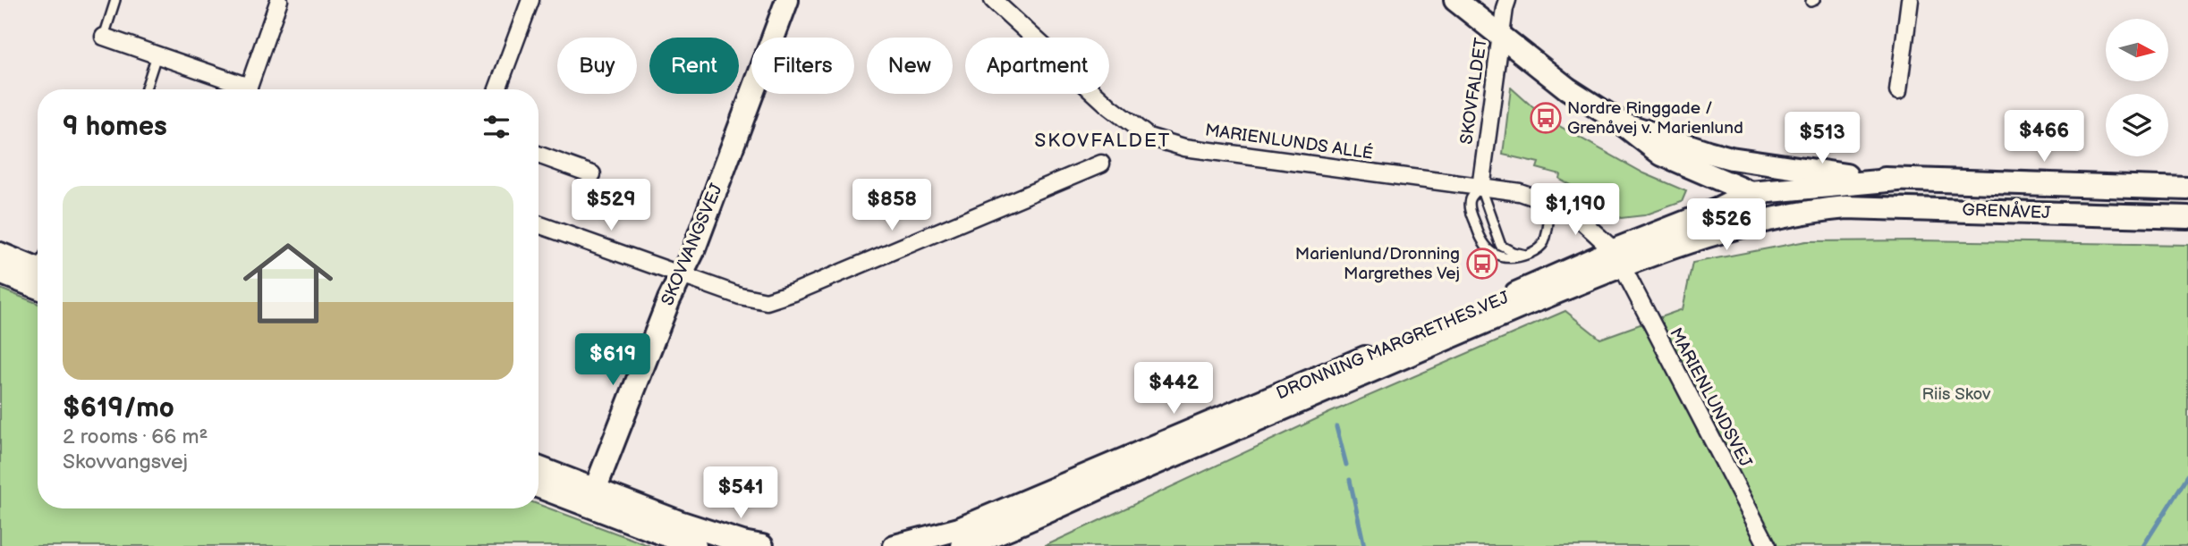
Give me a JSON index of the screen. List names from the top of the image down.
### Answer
{
  "streets": {
    "street": [
      "SKOVFALDET",
      "MARIENLUNDS ALLÉ",
      "GRENÅVEJ",
      "SKOVVANGSVEJ",
      "DRONNING MARGRETHES VEJ",
      "MARIENLUNDSVEJ"
    ]
  },
  "crossings": [
    ["SKOVFALDET", "MARIENLUNDS ALLÉ"],
    ["MARIENLUNDS ALLÉ", "DRONNING MARGRETHES VEJ"],
    ["MARIENLUNDS ALLÉ", "MARIENLUNDSVEJ"],
    ["GRENÅVEJ", "DRONNING MARGRETHES VEJ"],
    ["DRONNING MARGRETHES VEJ", "MARIENLUNDSVEJ"]
  ],
  "districts": ["SKOVFALDET"],
  "parks": ["Riis Skov"],
  "places": {
    "bus stop": ["Nordre Ringgade / Grenåvej v. Marienlund", "Marienlund/Dronning Margrethes Vej"]
  },
  "north": "right",
  "page": {
    "chip": [
      "Buy",
      "Rent",
      "Filters",
      "New",
      "Apartment"
    ],
    "heading": "9 homes",
    "price": [
      "$466",
      "$513",
      "$529",
      "$858",
      "$1,190",
      "$526",
      "$619",
      "$442",
      "$541"
    ],
    "list": [
      {
        "name": "$619/mo",
        "note": "2 rooms · 66 m² · Skovvangsvej"
      }
    ]
  }
}
